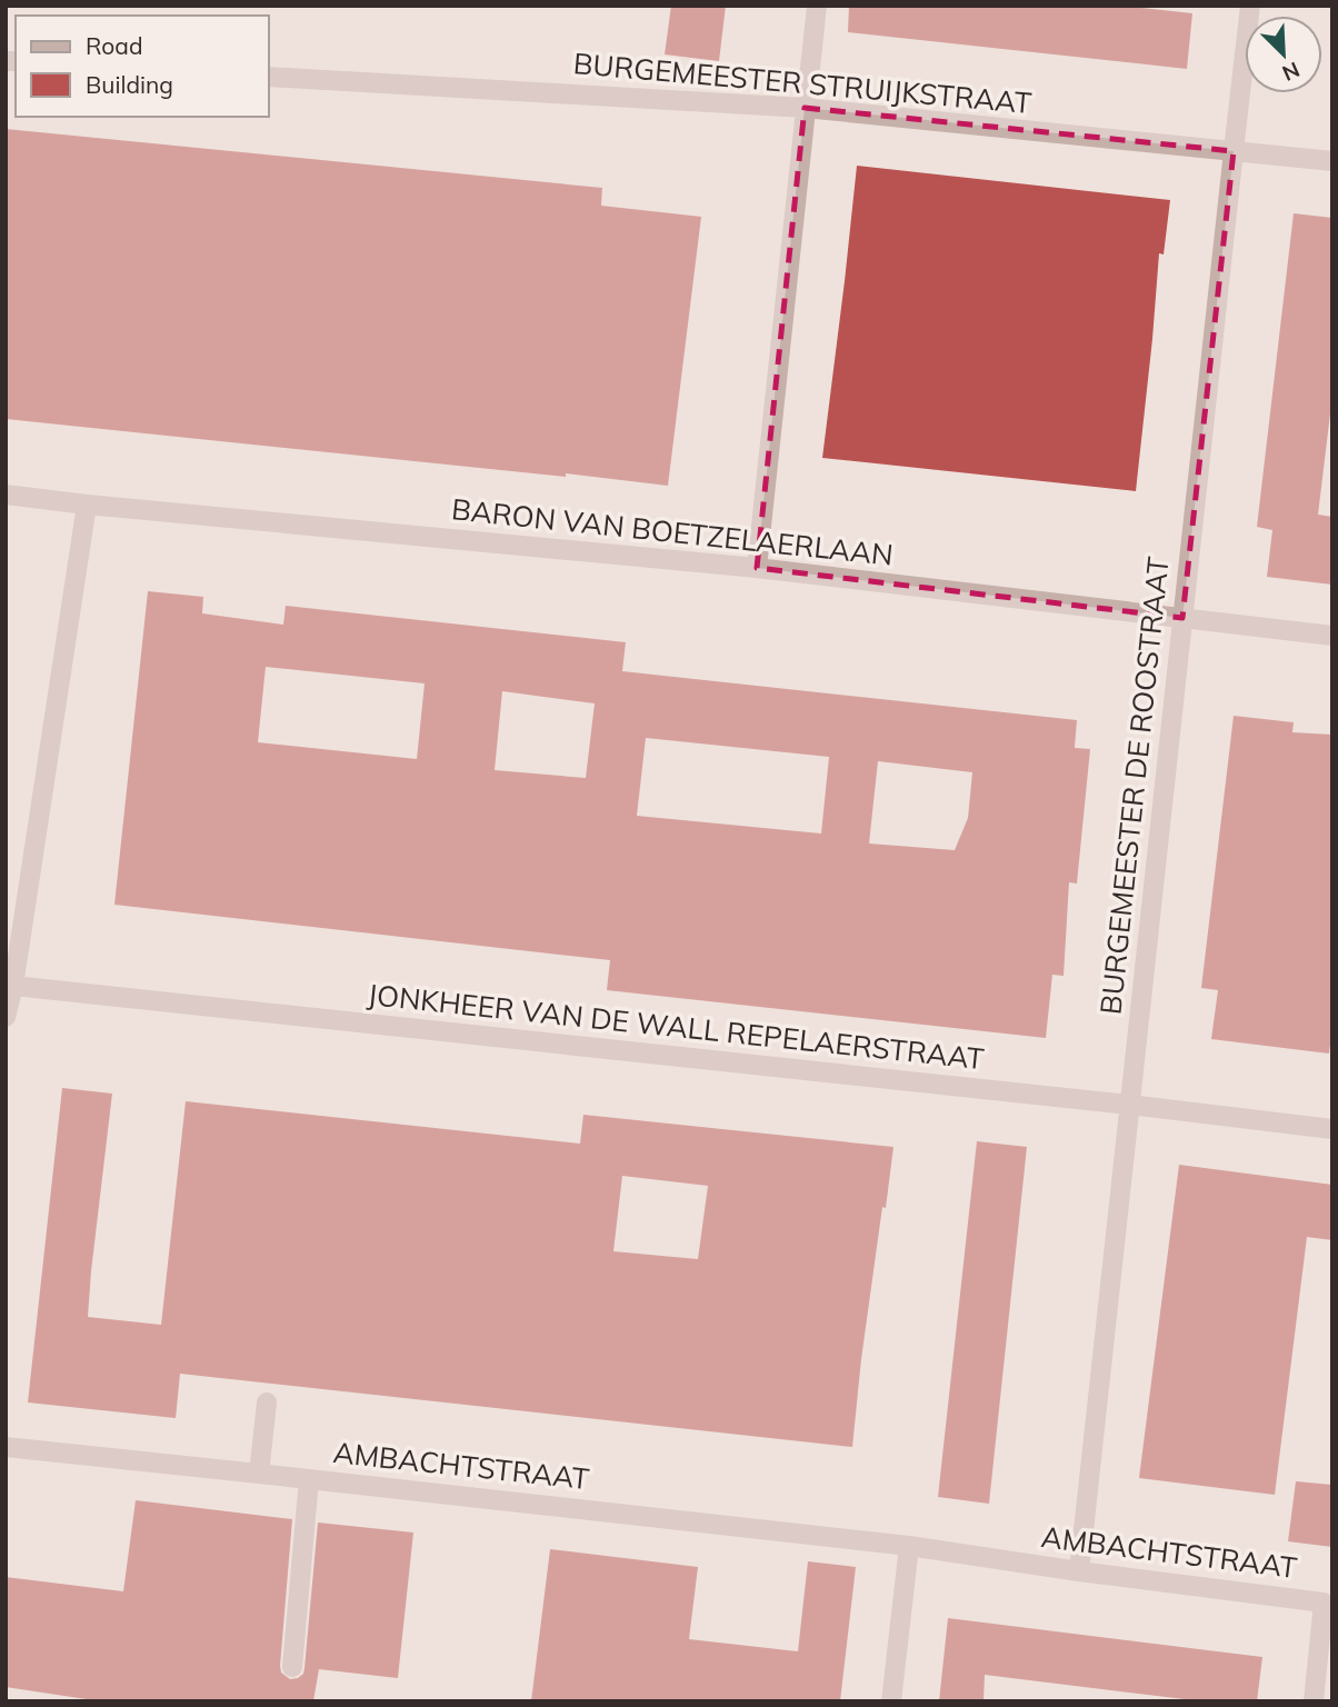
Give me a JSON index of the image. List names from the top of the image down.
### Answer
{
  "streets": {
    "street": [
      "BURGEMEESTER STRUIJKSTRAAT",
      "BARON VAN BOETZELAERLAAN",
      "BURGEMEESTER DE ROOSTRAAT",
      "JONKHEER VAN DE WALL REPELAERSTRAAT",
      "AMBACHTSTRAAT"
    ]
  },
  "crossings": [
    ["BURGEMEESTER STRUIJKSTRAAT", "BURGEMEESTER DE ROOSTRAAT"],
    ["BARON VAN BOETZELAERLAAN", "BURGEMEESTER DE ROOSTRAAT"],
    ["BURGEMEESTER DE ROOSTRAAT", "JONKHEER VAN DE WALL REPELAERSTRAAT"],
    ["BURGEMEESTER DE ROOSTRAAT", "AMBACHTSTRAAT"]
  ],
  "legend": ["Road", "Building"],
  "north": "bottom right"
}
